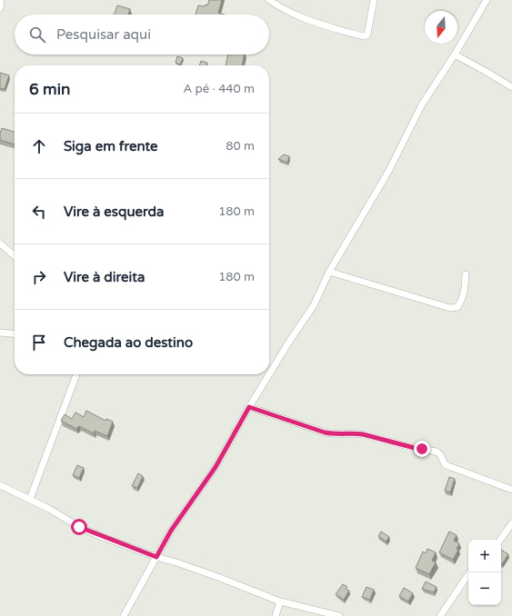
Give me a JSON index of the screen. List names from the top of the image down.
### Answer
{
  "north": "bottom",
  "page": {
    "search": "Pesquisar aqui",
    "heading": ["6 min", "A pé · 440 m"],
    "list": [
      ["Siga em frente", "80 m"],
      ["Vire à esquerda", "180 m"],
      ["Vire à direita", "180 m"],
      "Chegada ao destino"
    ],
    "map_buttons": ["+", "−"]
  }
}
